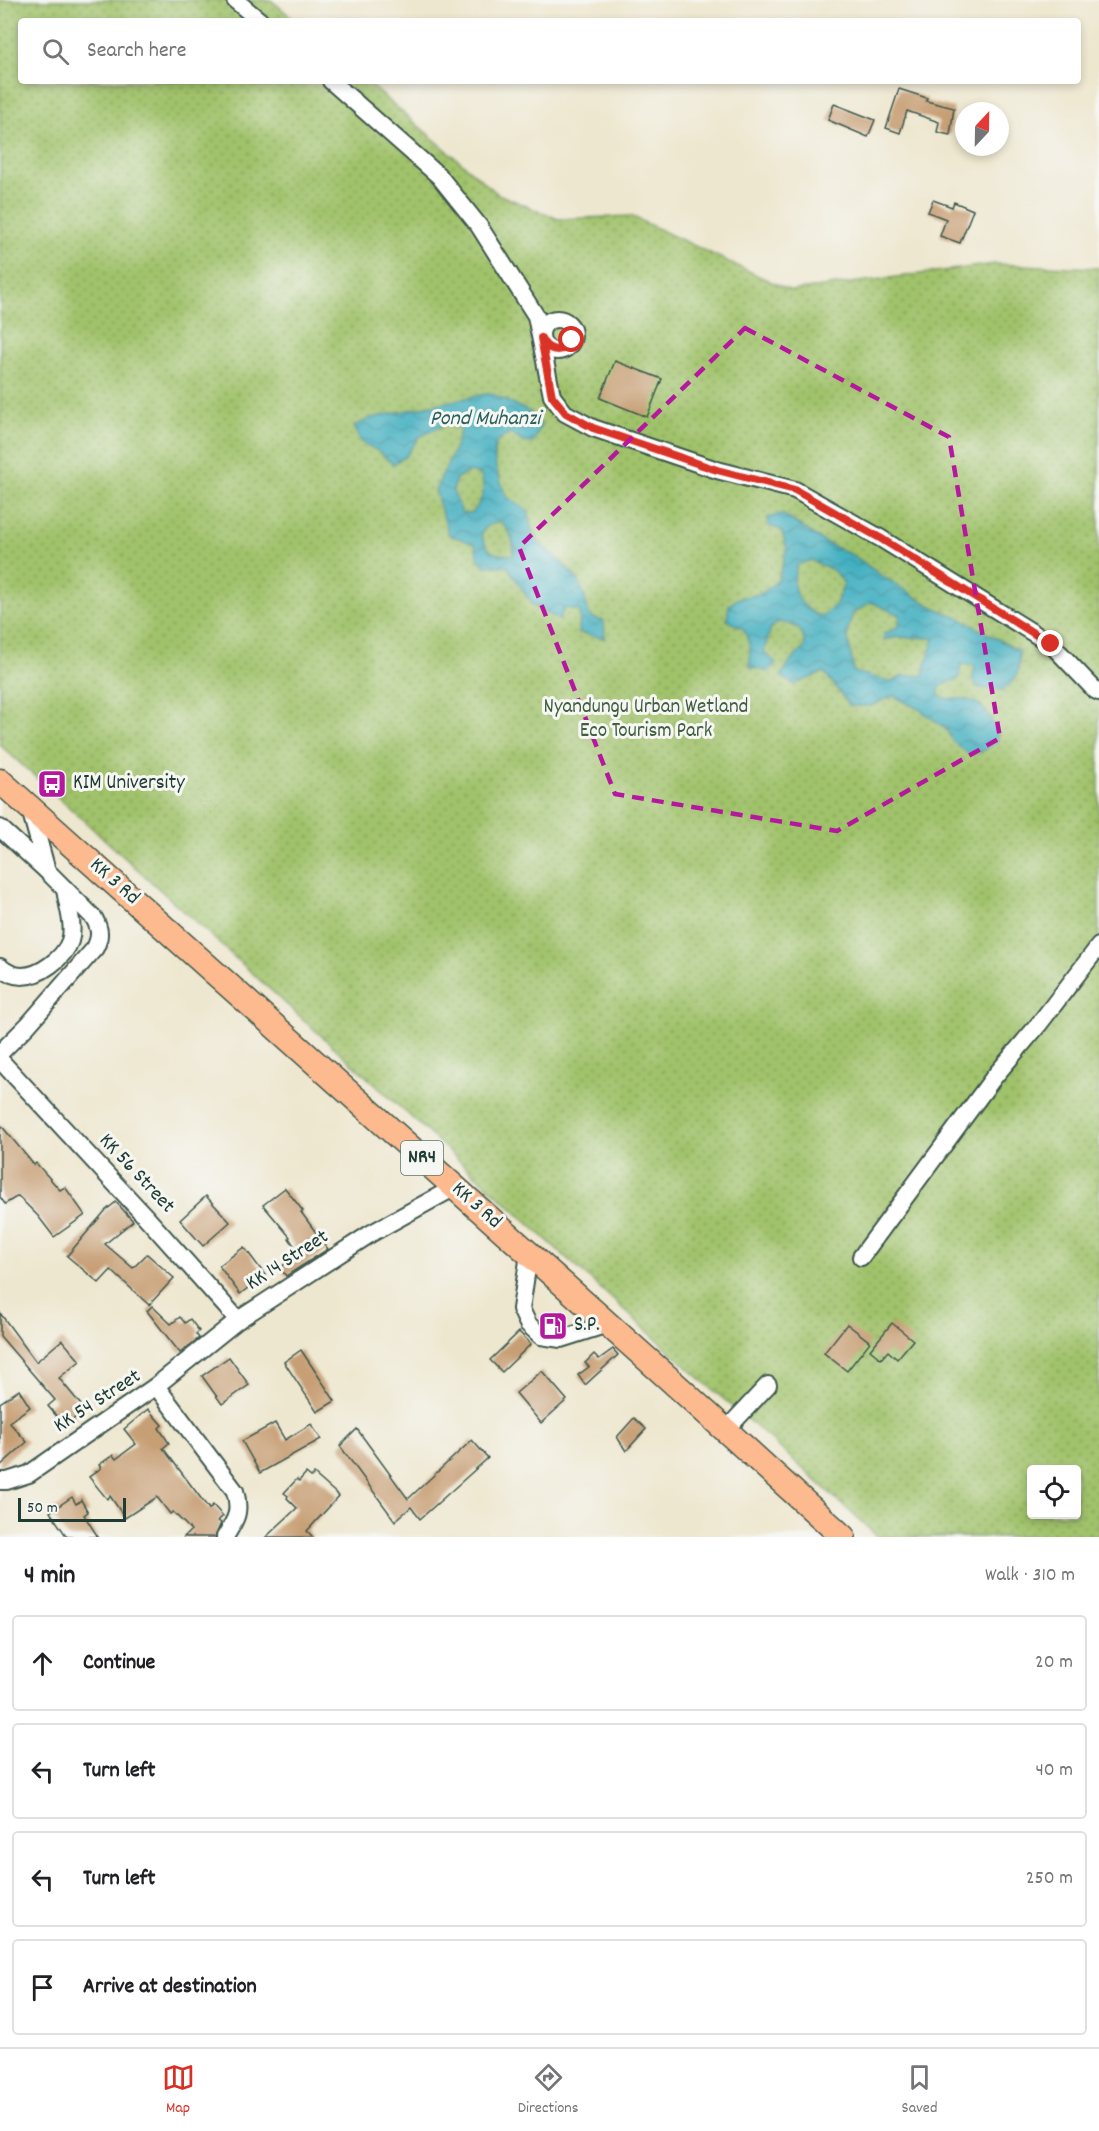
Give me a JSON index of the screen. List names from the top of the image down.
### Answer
{
  "streets": {
    "highway": ["KK 3 Rd", "NR4"],
    "street": ["KK 56 Street", "KK 14 Street", "KK 54 Street"]
  },
  "crossings": [
    ["KK 3 Rd", "KK 14 Street"],
    ["KK 56 Street", "KK 14 Street"],
    ["KK 14 Street", "KK 54 Street"]
  ],
  "water": ["Pond Muhanzi"],
  "parks": ["Nyandungu Urban Wetland Eco Tourism Park"],
  "places": {
    "bus stop": ["KIM University"],
    "fuel station": ["S.P."]
  },
  "scale_bar": "50 m",
  "north": "top",
  "page": {
    "search": "Search here",
    "scale": "50 m",
    "heading": ["4 min", "Walk · 310 m"],
    "list": [
      ["Continue", "20 m"],
      ["Turn left", "40 m"],
      ["Turn left", "250 m"],
      "Arrive at destination"
    ],
    "nav": ["Map", "Directions", "Saved"]
  }
}
